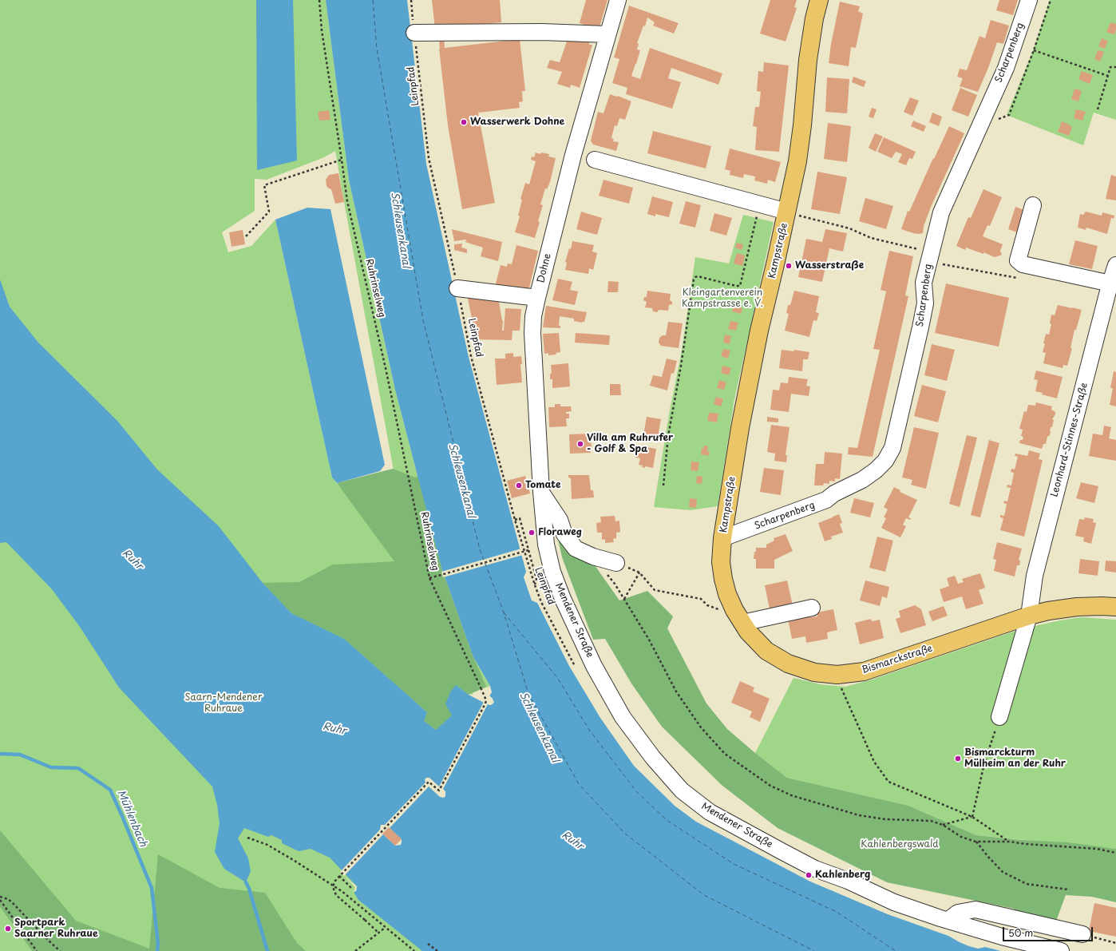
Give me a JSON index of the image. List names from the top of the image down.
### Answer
{
  "streets": {
    "main road": ["Kampstraße", "Bismarckstraße"],
    "street": [
      "Scharpenberg",
      "Dohne",
      "Leonhard-Stinnes-Straße",
      "Mendener Straße"
    ],
    "path": ["Leinpfad", "Ruhrinselweg"]
  },
  "crossings": [
    ["Scharpenberg", "Kampstraße"],
    ["Scharpenberg", "Bismarckstraße"],
    ["Kampstraße", "Bismarckstraße"],
    ["Dohne", "Mendener Straße"],
    ["Leonhard-Stinnes-Straße", "Bismarckstraße"]
  ],
  "water": ["Schleusenkanal", "Ruhr", "Mühlenbach"],
  "parks": ["Kleingartenverein Kampstrasse e. V.", "Saarn-Mendener Ruhraue", "Kahlenbergswald"],
  "places": [
    "Wasserwerk Dohne",
    "Wasserstraße",
    "Villa am Ruhrufer - Golf & Spa",
    "Tomate",
    "Floraweg",
    "Bismarckturm Mülheim an der Ruhr",
    "Kahlenberg",
    "Sportpark Saarner Ruhraue"
  ],
  "scale_bar": "50 m"
}
